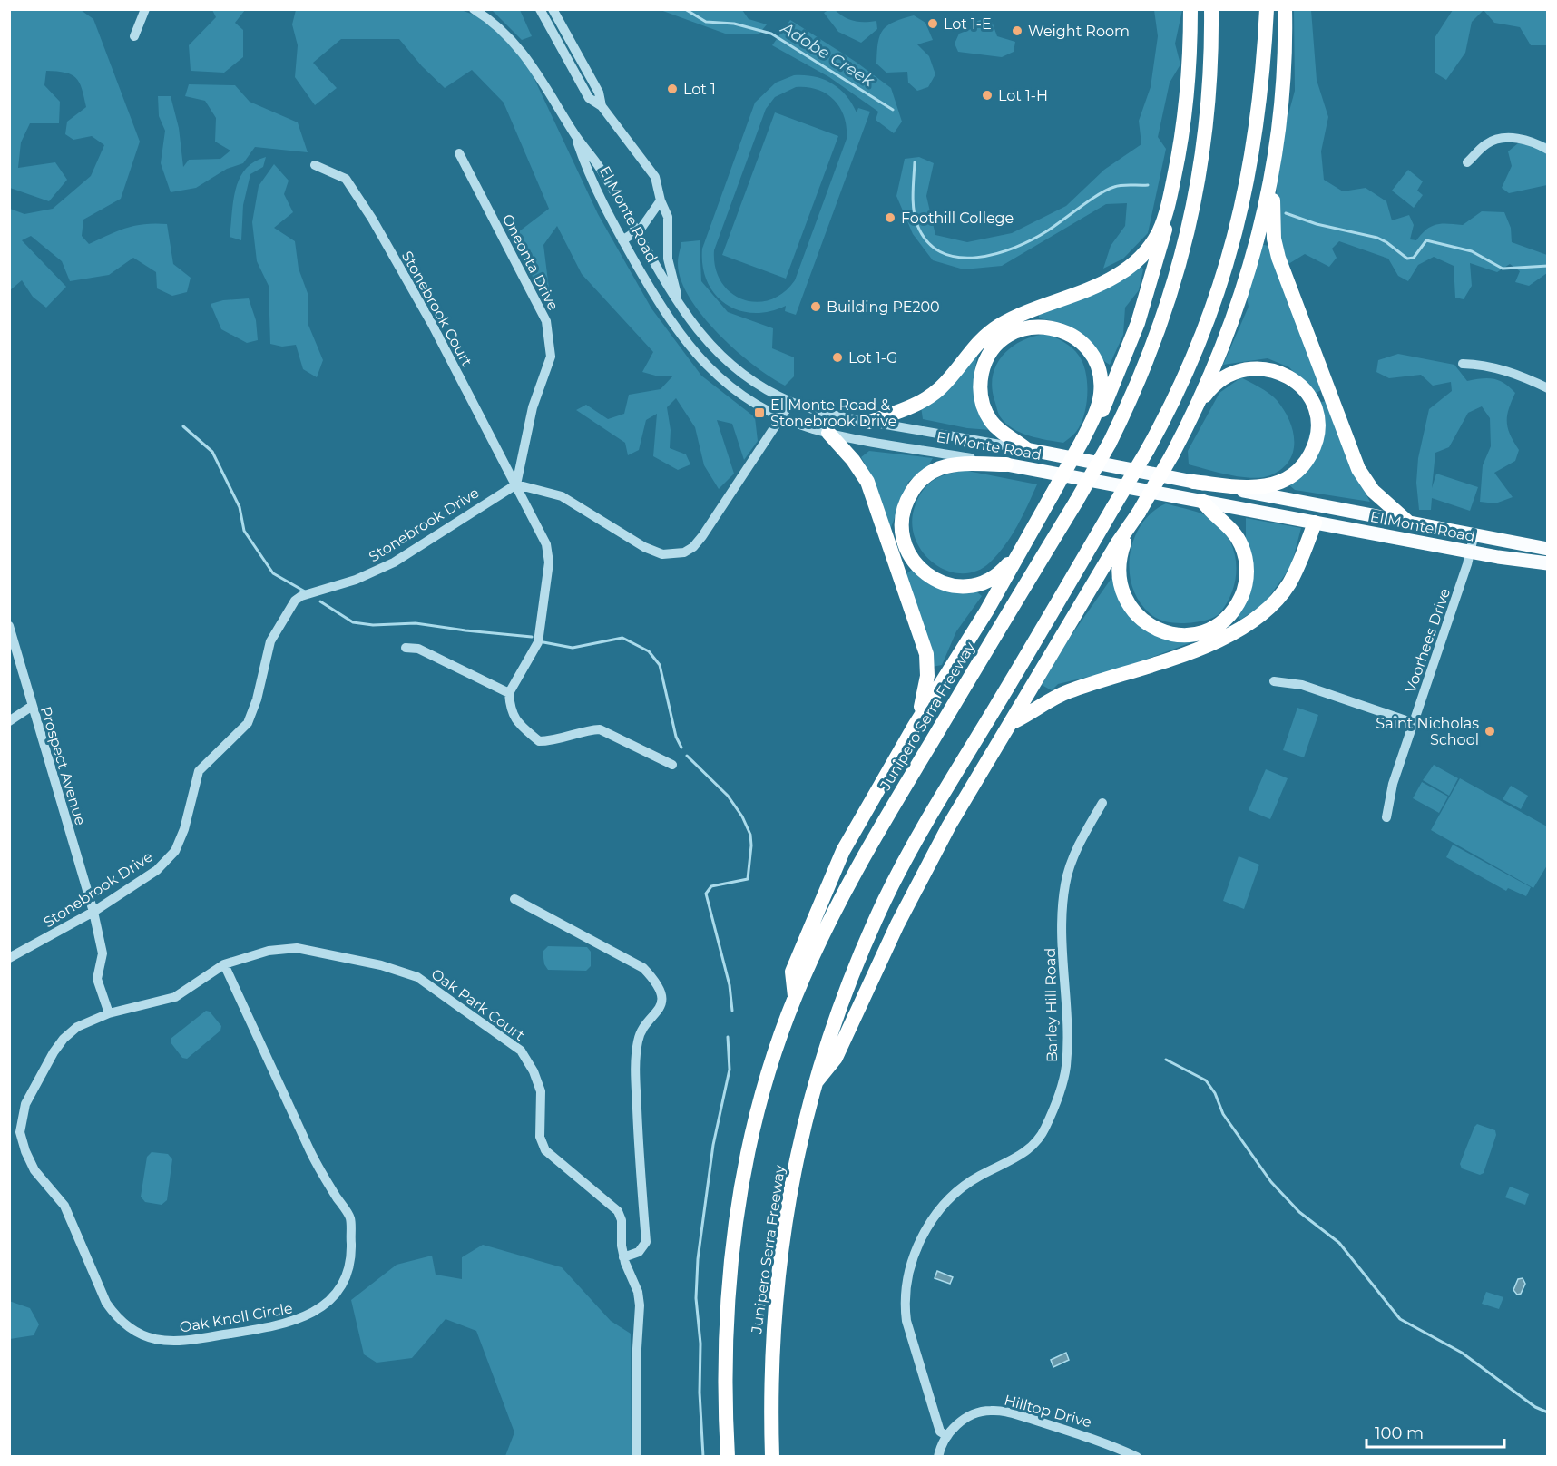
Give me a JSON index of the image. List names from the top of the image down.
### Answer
{
  "streets": {
    "highway": ["Junipero Serra Freeway"],
    "main road": ["El Monte Road"],
    "street": [
      "Oneonta Drive",
      "Stonebrook Court",
      "Stonebrook Drive",
      "Voorhees Drive",
      "Prospect Avenue",
      "Oak Park Court",
      "Barley Hill Road",
      "Oak Knoll Circle",
      "Hilltop Drive"
    ]
  },
  "crossings": [
    ["El Monte Road", "Voorhees Drive"],
    ["Oneonta Drive", "Stonebrook Court"],
    ["Oneonta Drive", "Stonebrook Drive"],
    ["Stonebrook Court", "Stonebrook Drive"],
    ["Stonebrook Drive", "Prospect Avenue"],
    ["Oak Park Court", "Oak Knoll Circle"],
    ["Barley Hill Road", "Hilltop Drive"]
  ],
  "water": ["Adobe Creek"],
  "places": {
    "other": [
      "Lot 1-E",
      "Weight Room",
      "Lot 1",
      "Lot 1-H",
      "Foothill College",
      "Building PE200",
      "Lot 1-G",
      "Saint Nicholas School"
    ],
    "transit": ["El Monte Road & Stonebrook Drive"]
  },
  "scale_bar": "100 m"
}
